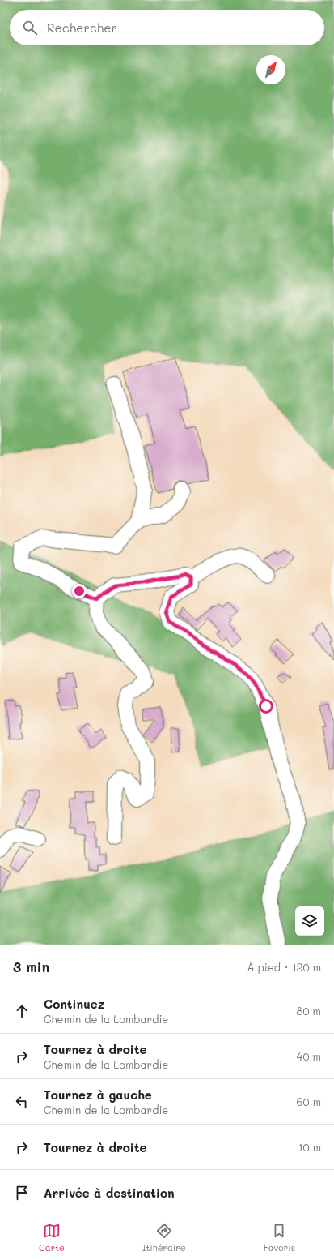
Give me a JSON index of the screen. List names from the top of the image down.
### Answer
{
  "north": "top right",
  "page": {
    "search": "Rechercher",
    "heading": ["3 min", "À pied · 190 m"],
    "list": [
      ["Continuez", "Chemin de la Lombardie", "80 m"],
      ["Tournez à droite", "Chemin de la Lombardie", "40 m"],
      ["Tournez à gauche", "Chemin de la Lombardie", "60 m"],
      ["Tournez à droite", "10 m"],
      "Arrivée à destination"
    ],
    "nav": ["Carte", "Itinéraire", "Favoris"]
  }
}
